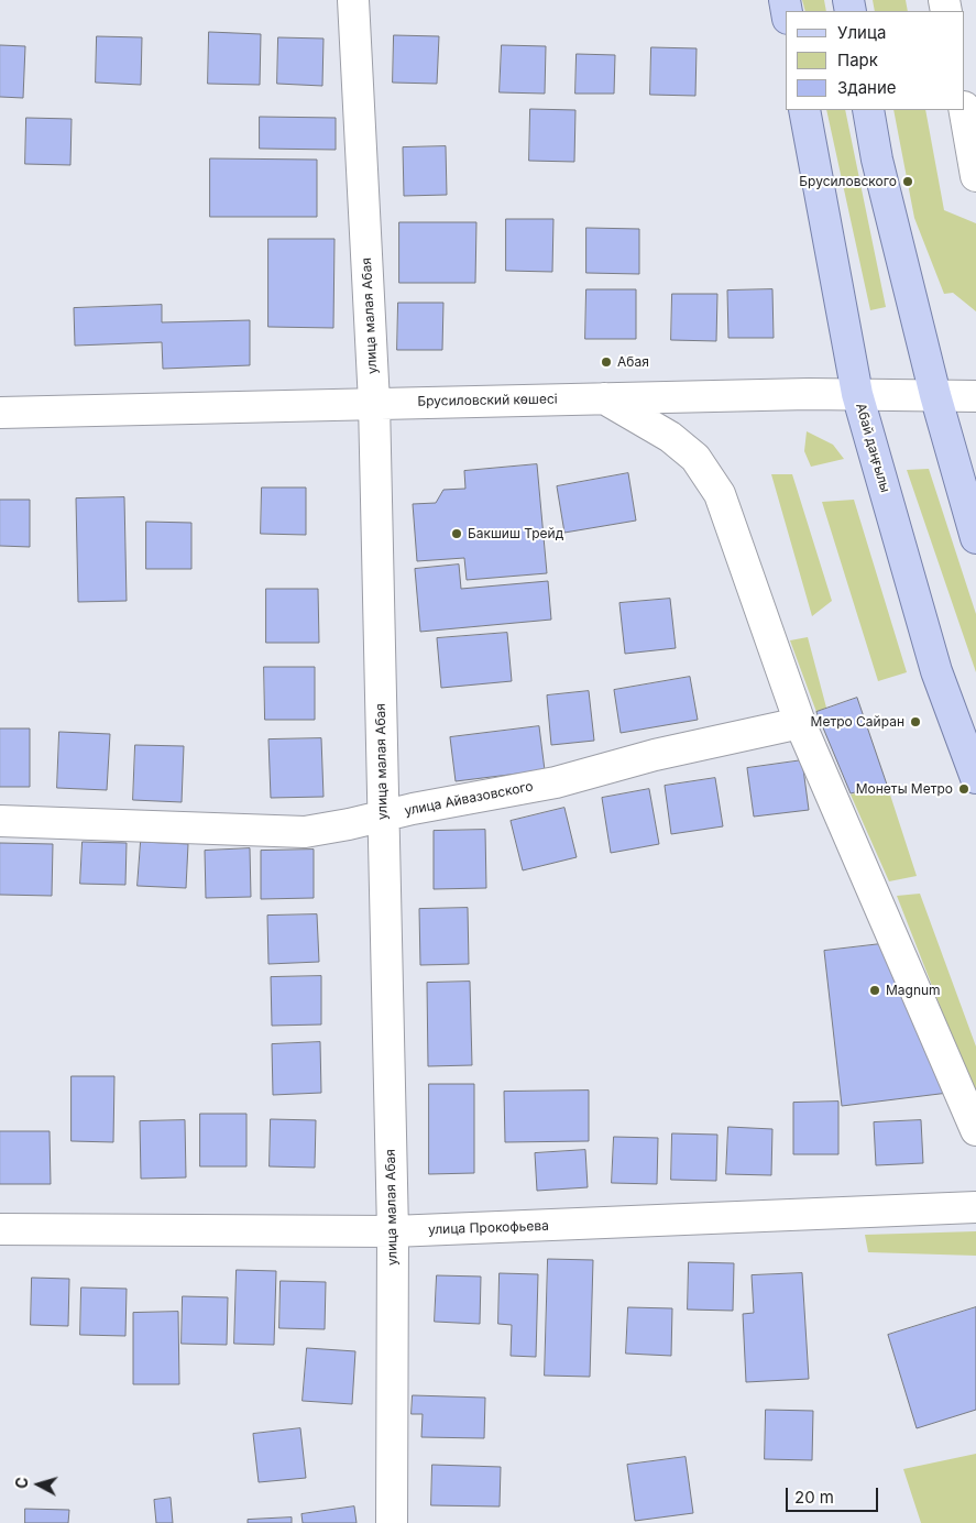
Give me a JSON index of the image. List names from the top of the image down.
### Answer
{
  "streets": {
    "main road": ["Абай даңғылы"],
    "street": [
      "улица малая Абая",
      "Брусиловский көшесі",
      "улица Айвазовского",
      "улица Прокофьева"
    ]
  },
  "crossings": [
    ["улица малая Абая", "Брусиловский көшесі"],
    ["улица малая Абая", "улица Айвазовского"],
    ["улица малая Абая", "улица Прокофьева"],
    ["Брусиловский көшесі", "Абай даңғылы"]
  ],
  "places": [
    "Брусиловского",
    "Абая",
    "Бакшиш Трейд",
    "Метро Сайран",
    "Монеты Метро",
    "Magnum"
  ],
  "legend": ["Улица", "Парк", "Здание"],
  "scale_bar": "20 m",
  "north": "left"
}
